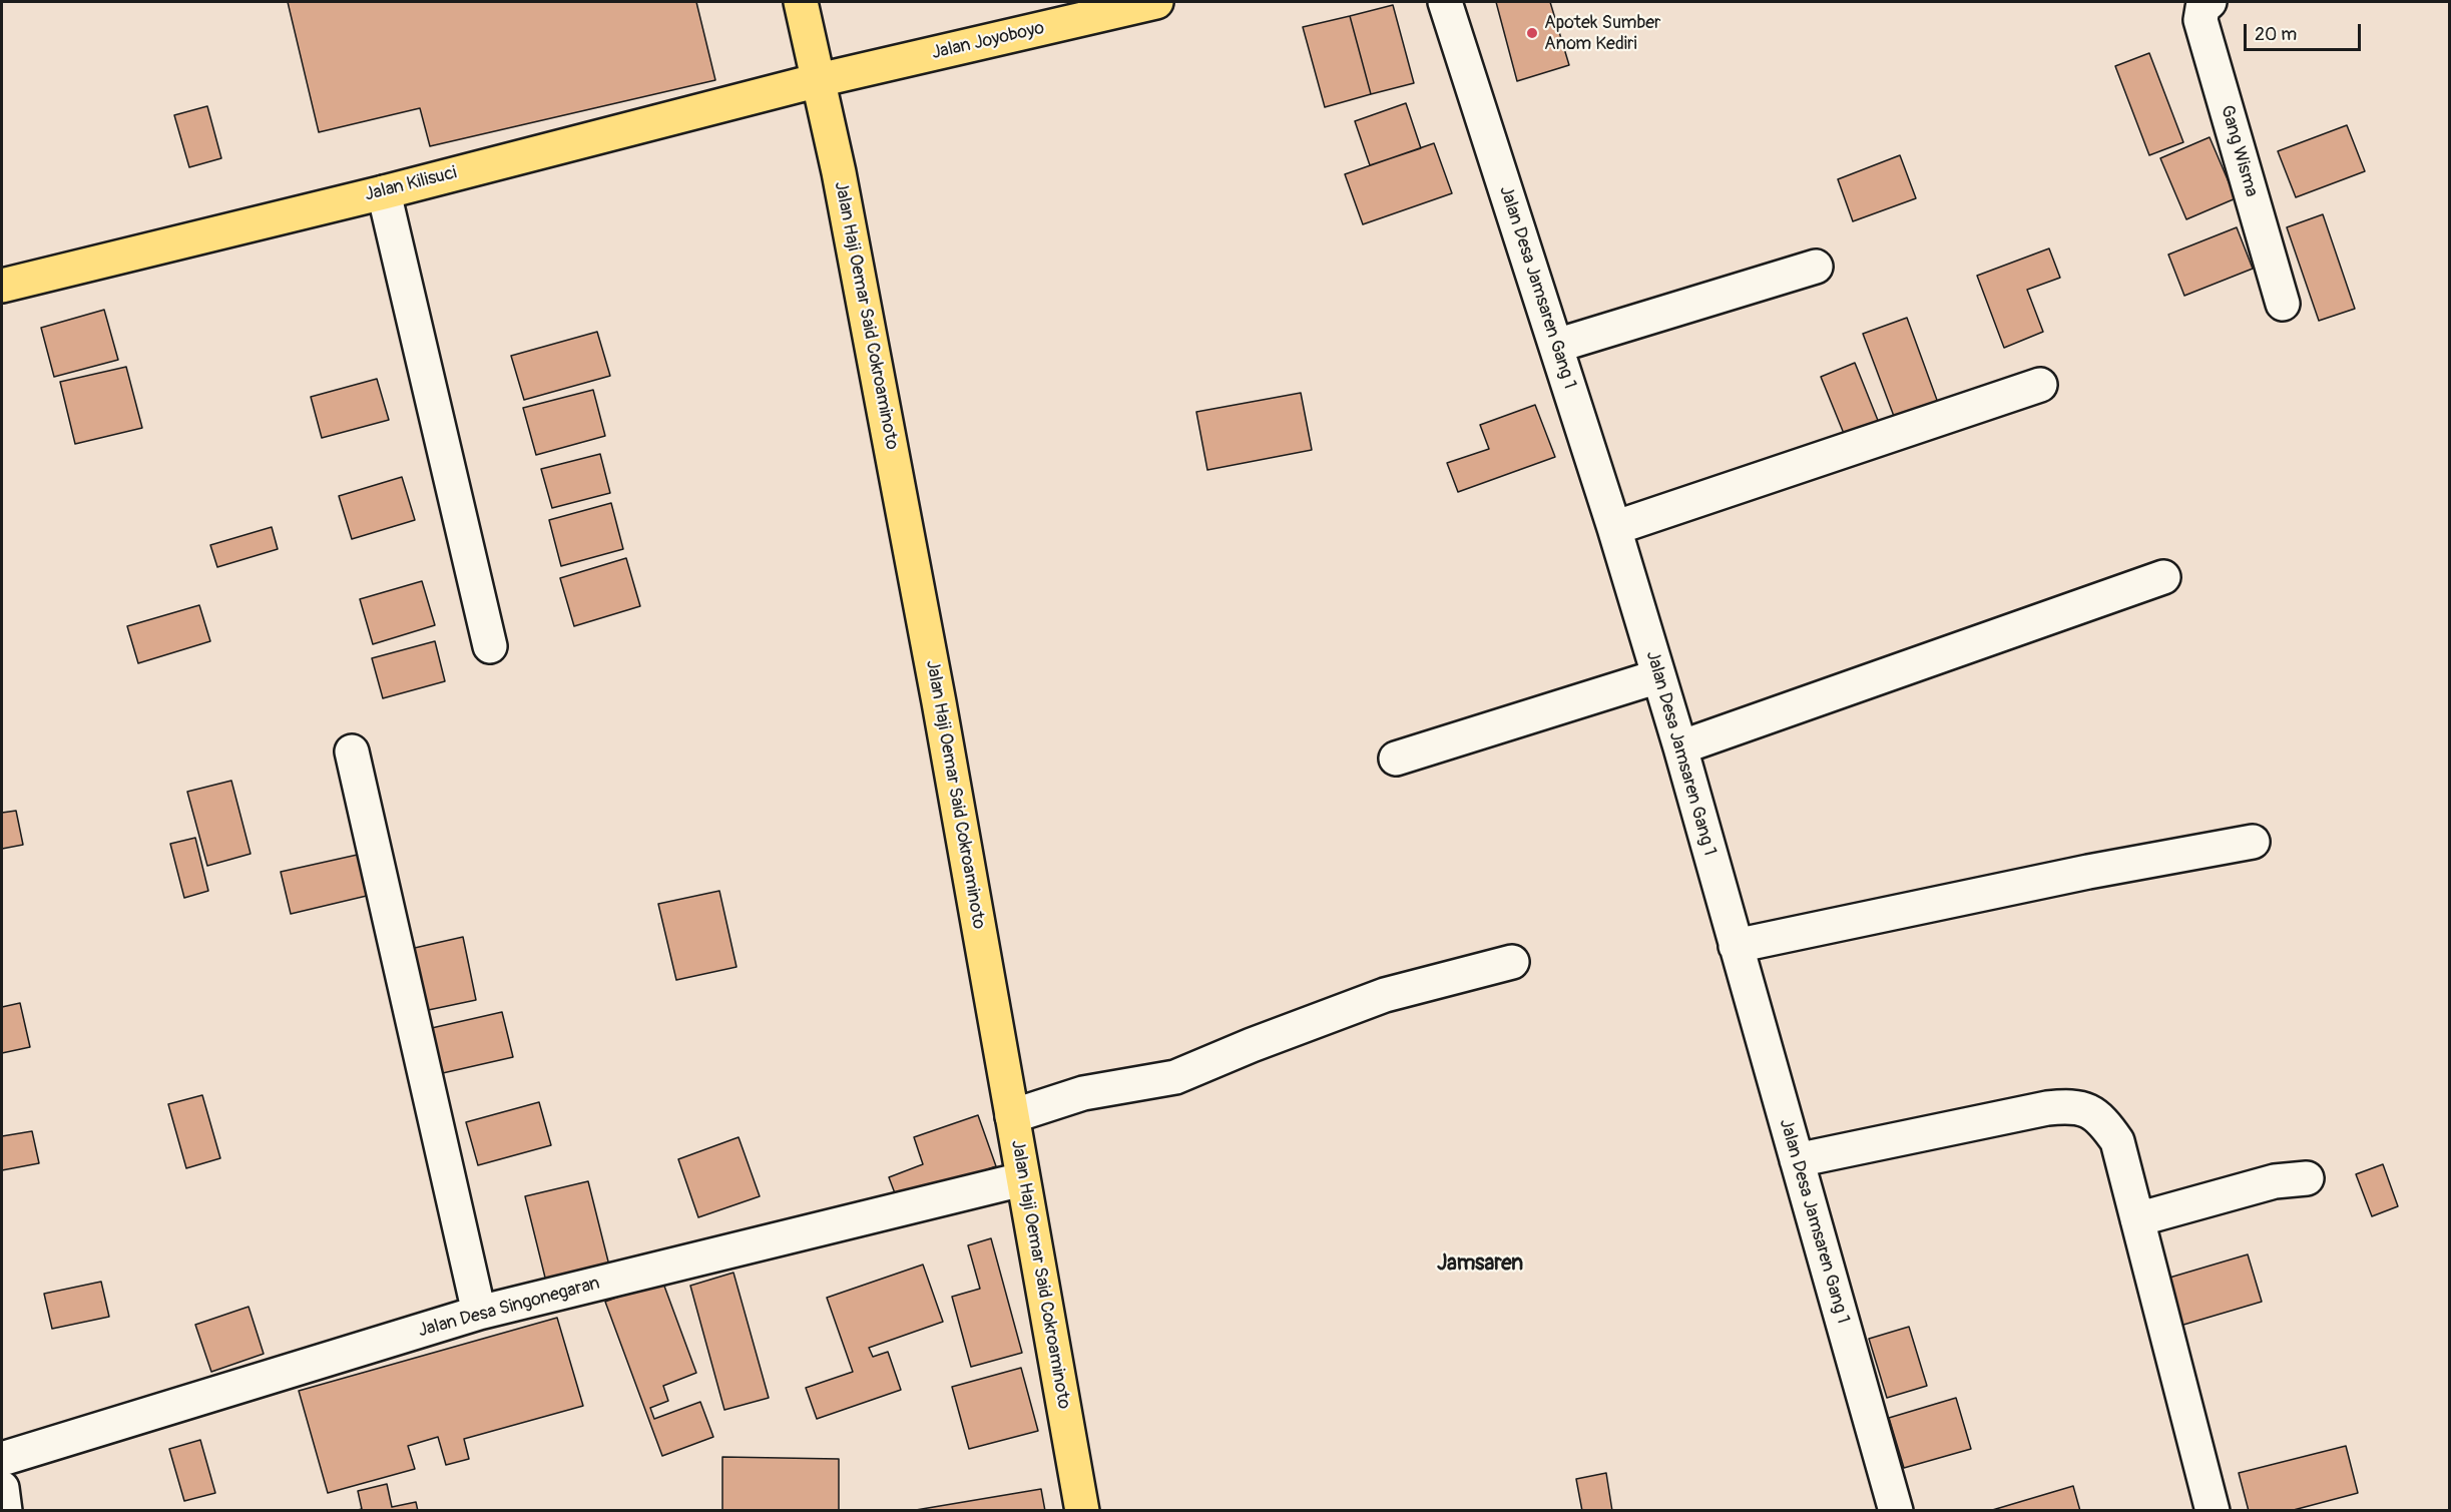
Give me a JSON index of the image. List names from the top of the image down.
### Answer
{
  "streets": {
    "main road": ["Jalan Joyoboyo", "Jalan Kilisuci", "Jalan Haji Oemar Said Cokroaminoto"],
    "street": ["Gang Wisma", "Jalan Desa Jamsaren Gang 1", "Jalan Desa Singonegaran"]
  },
  "crossings": [
    ["Jalan Joyoboyo", "Jalan Kilisuci"],
    ["Jalan Joyoboyo", "Jalan Haji Oemar Said Cokroaminoto"],
    ["Jalan Kilisuci", "Jalan Haji Oemar Said Cokroaminoto"],
    ["Jalan Haji Oemar Said Cokroaminoto", "Jalan Desa Singonegaran"]
  ],
  "districts": ["Jamsaren"],
  "places": ["Apotek Sumber Anom Kediri"],
  "scale_bar": "20 m"
}
